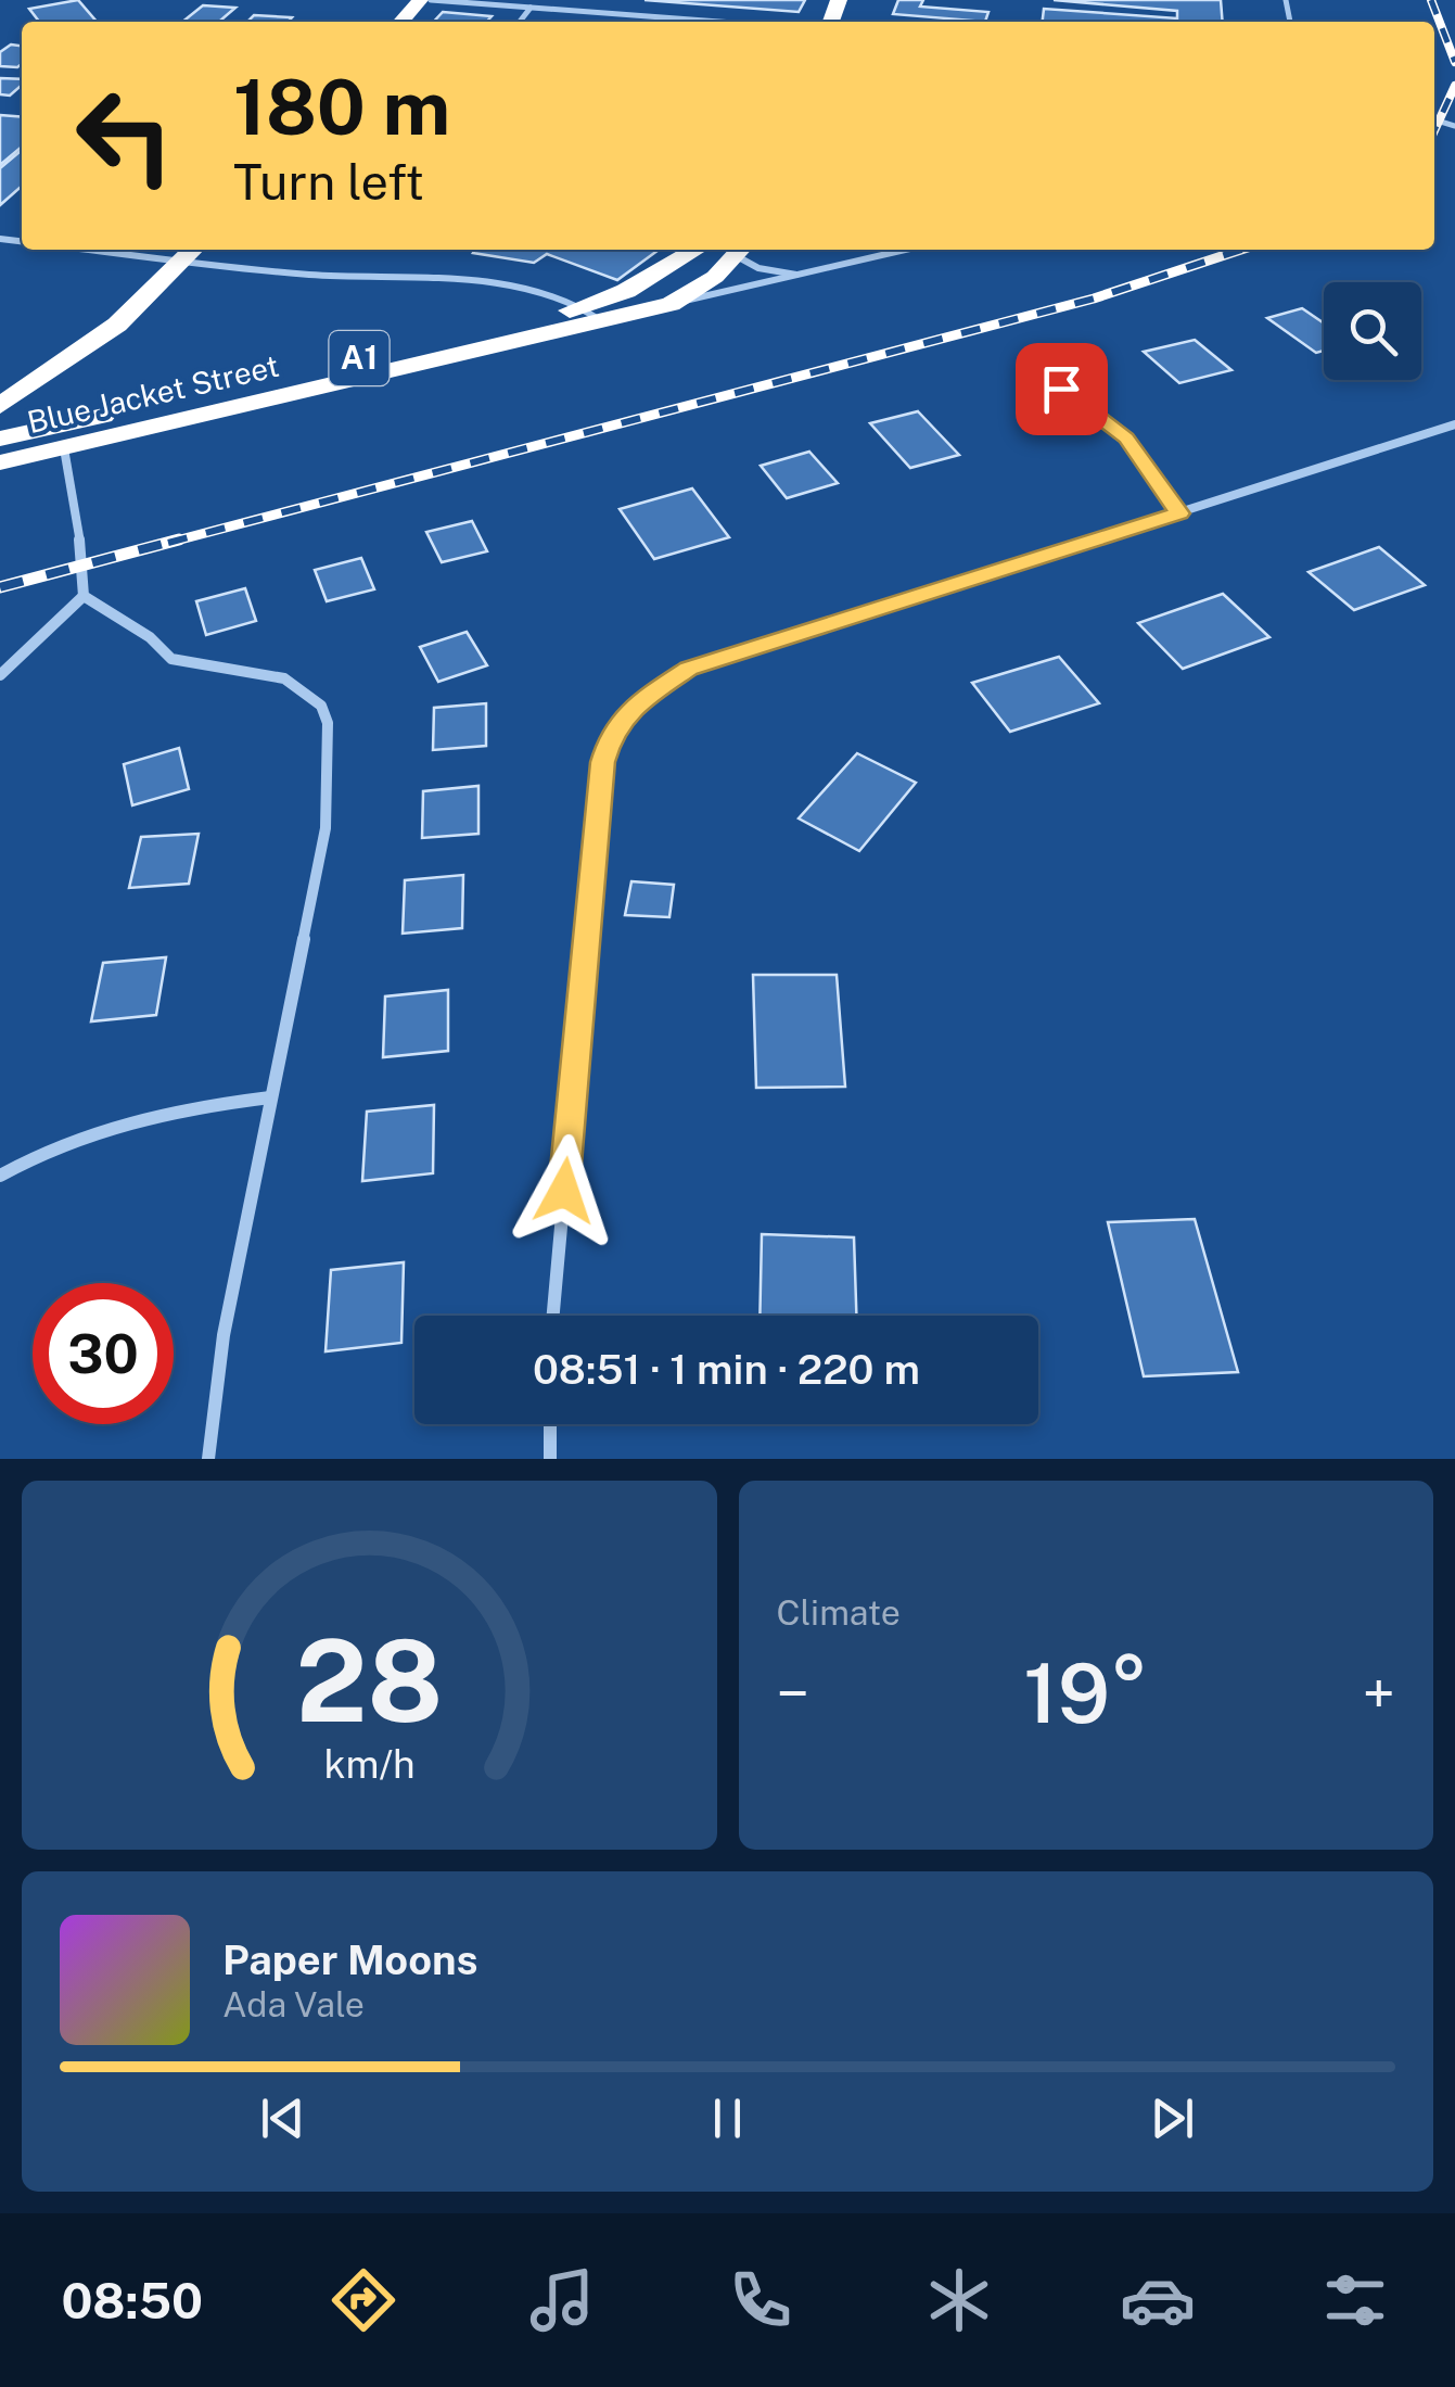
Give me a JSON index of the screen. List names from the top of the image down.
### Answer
{
  "streets": {
    "highway": ["A1", "Blue Jacket Street"]
  },
  "page": {
    "turn": ["180 m", "Turn left"],
    "limit": "30",
    "trip": "08:51 · 1 min · 220 m",
    "tile": "Climate",
    "heat": ["−", "19°", "+"],
    "song": ["Paper Moons", "Ada Vale"],
    "tabs": "08:50",
    "gauge": ["28", "km/h"]
  }
}
